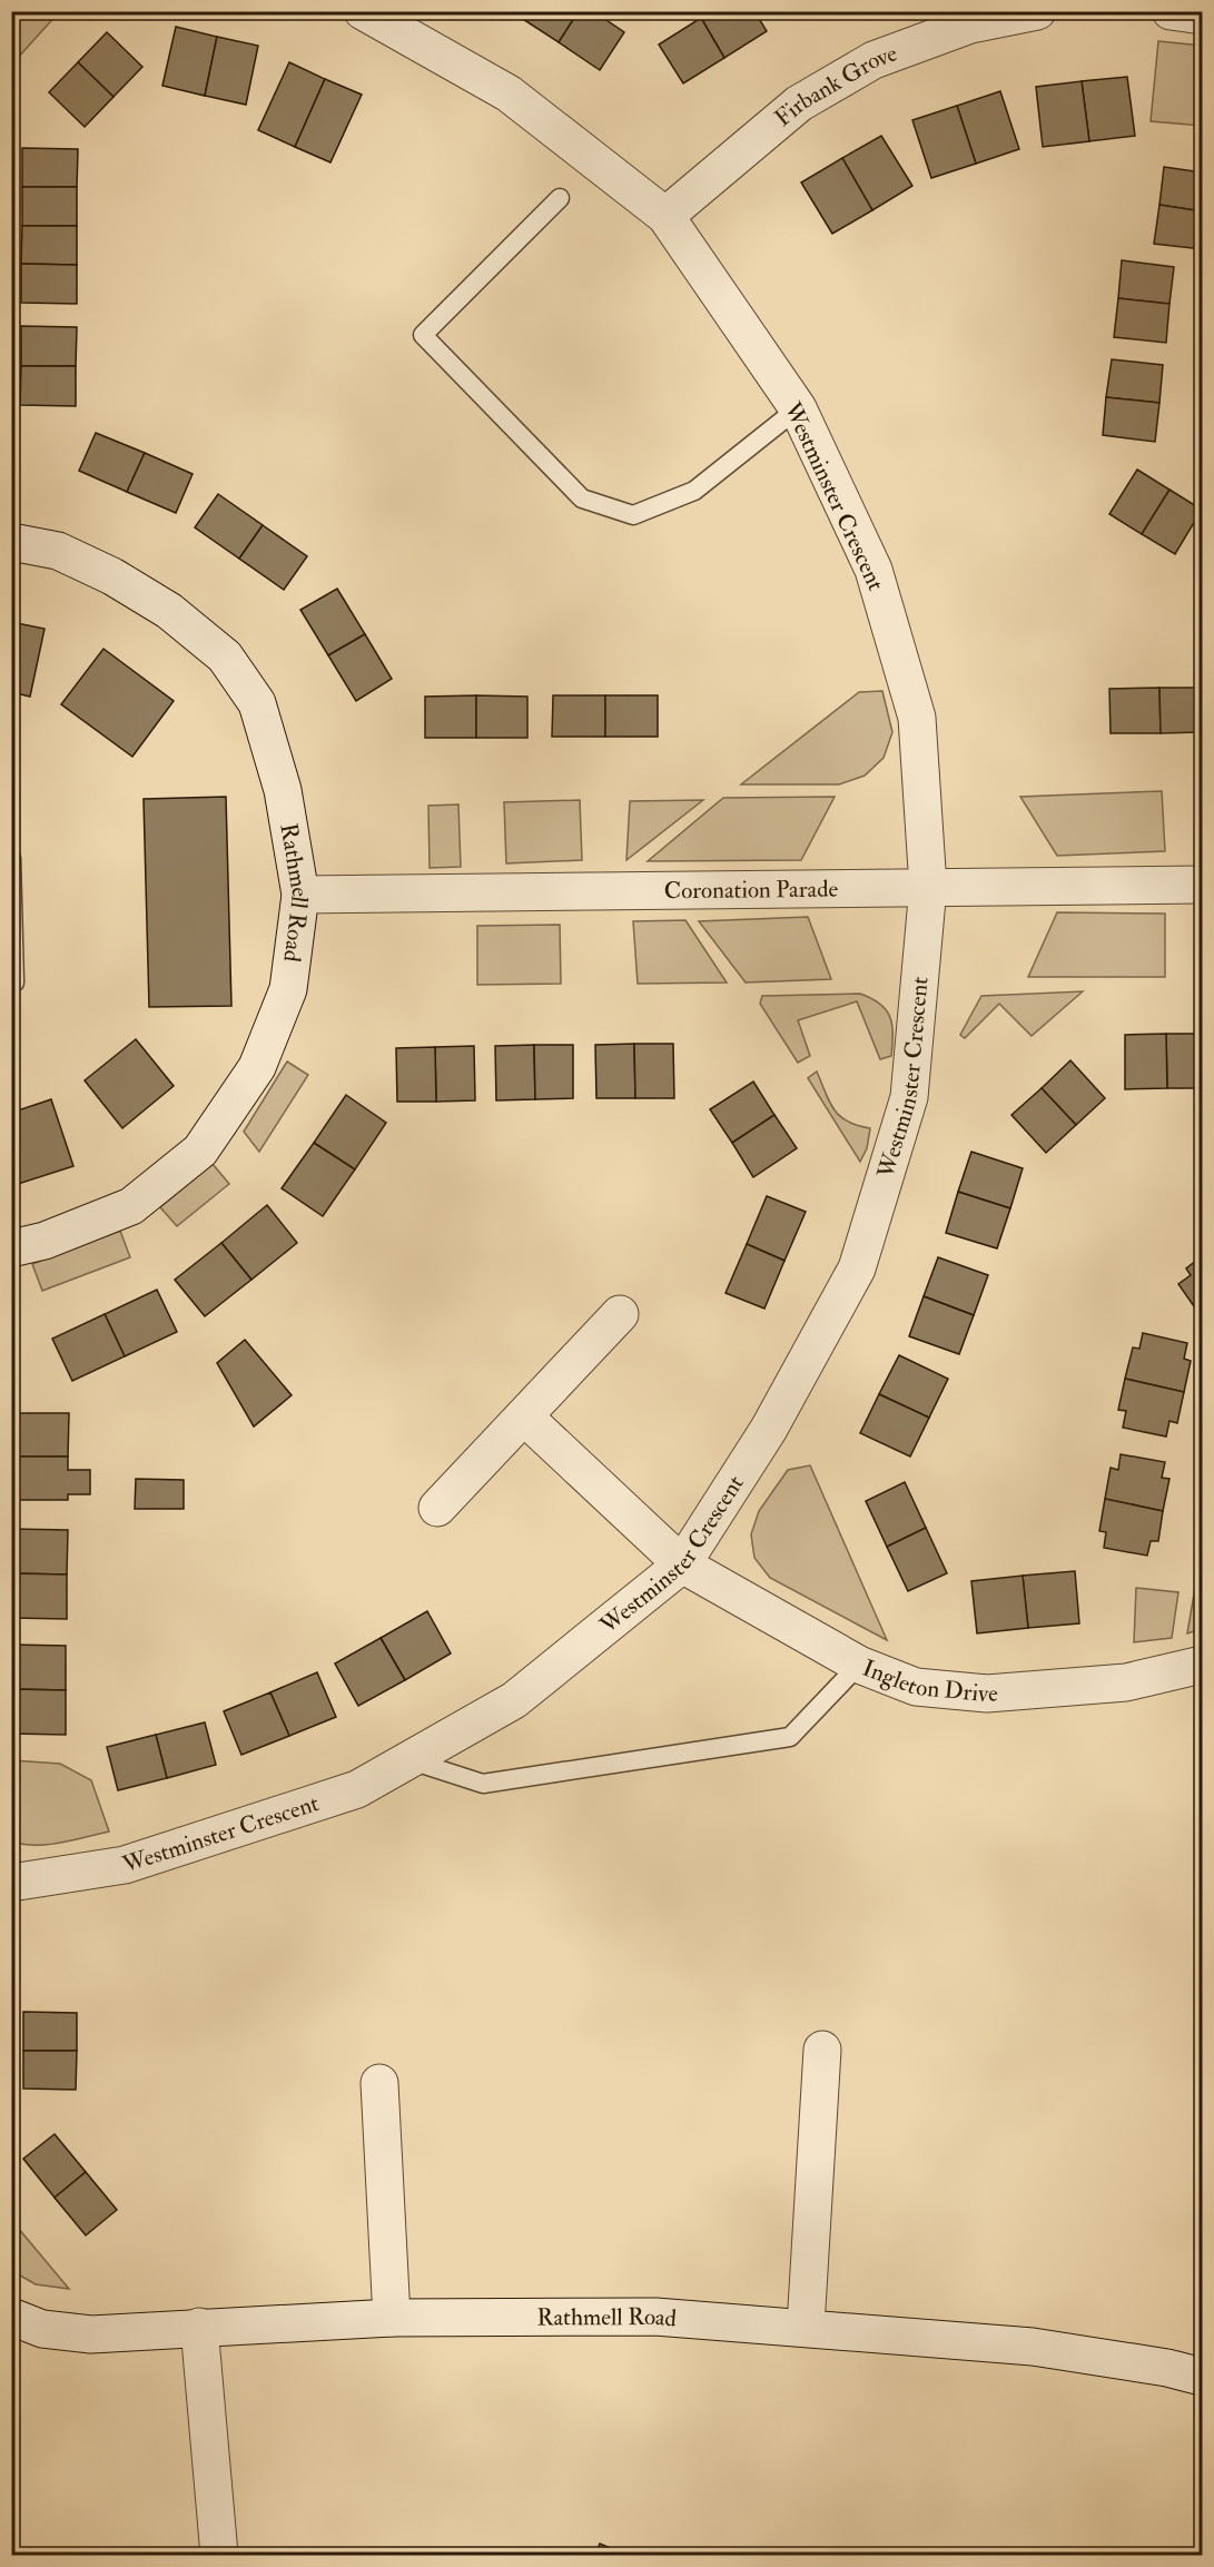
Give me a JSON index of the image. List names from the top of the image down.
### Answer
{
  "streets": {
    "street": [
      "Firbank Grove",
      "Westminster Crescent",
      "Coronation Parade",
      "Rathmell Road",
      "Ingleton Drive"
    ]
  },
  "crossings": [
    ["Firbank Grove", "Westminster Crescent"],
    ["Westminster Crescent", "Coronation Parade"],
    ["Westminster Crescent", "Ingleton Drive"],
    ["Coronation Parade", "Rathmell Road"]
  ]
}
